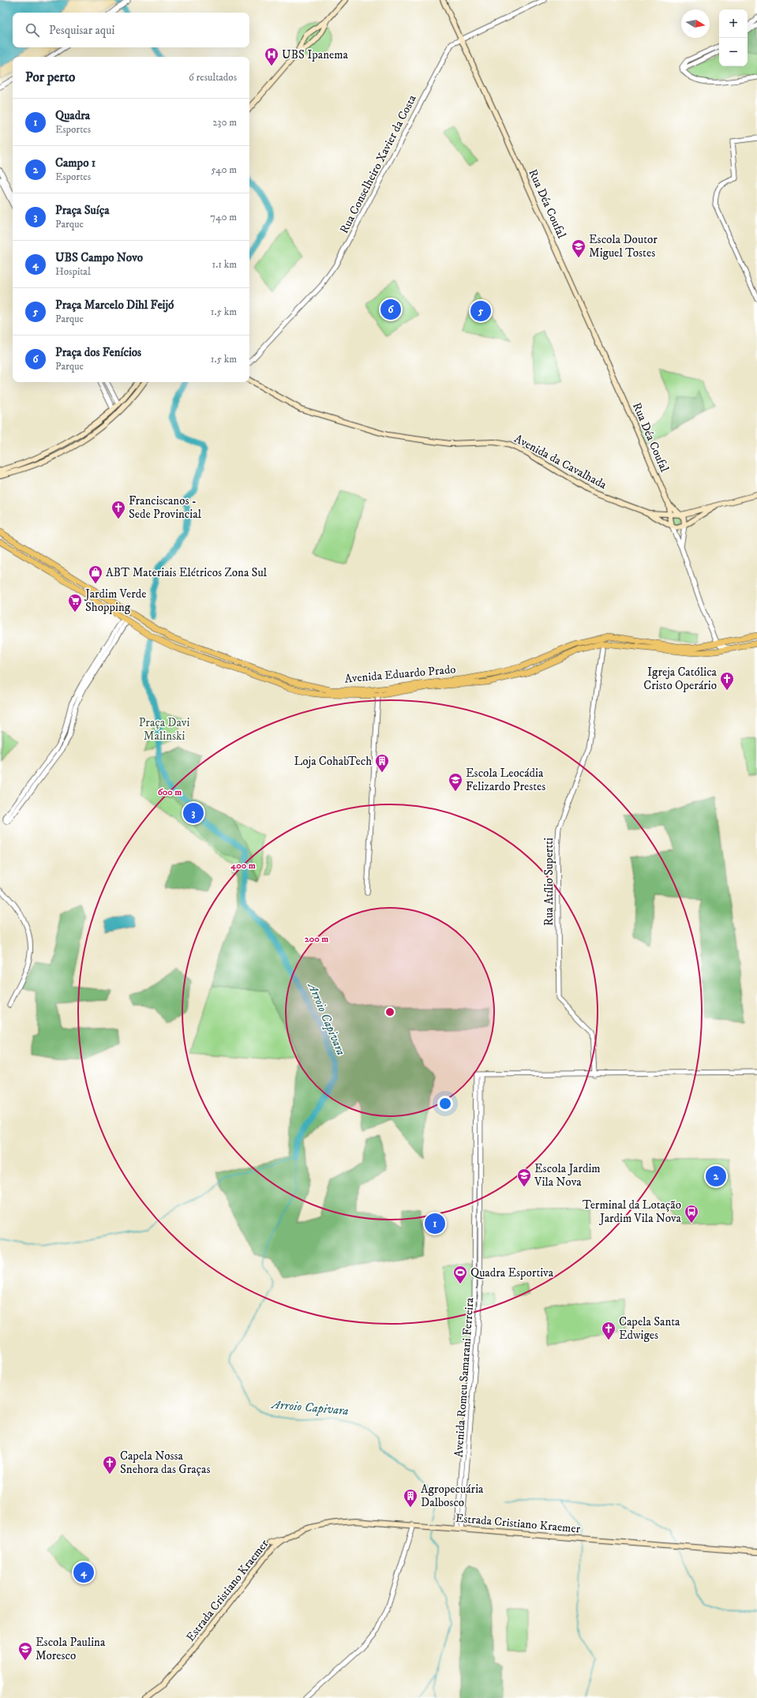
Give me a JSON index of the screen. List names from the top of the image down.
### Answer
{
  "streets": {
    "main road": [
      "Rua Déa Coufal",
      "Avenida da Cavalhada",
      "Avenida Eduardo Prado",
      "Estrada Cristiano Kraemer"
    ],
    "street": ["Rua Conselheiro Xavier da Costa", "Rua Atílio Supertti", "Avenida Romeu Samarani Ferreira"]
  },
  "crossings": [
    ["Rua Conselheiro Xavier da Costa", "Rua Déa Coufal"],
    ["Rua Déa Coufal", "Avenida da Cavalhada"],
    ["Rua Déa Coufal", "Avenida Eduardo Prado"],
    ["Avenida Eduardo Prado", "Rua Atílio Supertti"],
    ["Rua Atílio Supertti", "Avenida Romeu Samarani Ferreira"],
    ["Avenida Romeu Samarani Ferreira", "Estrada Cristiano Kraemer"]
  ],
  "water": ["Arroio Capivara"],
  "parks": ["Praça Davi Malinski"],
  "places": {
    "hospital": ["UBS Ipanema"],
    "school or university": [
      "Escola Doutor Miguel Tostes",
      "Escola Leocádia Felizardo Prestes",
      "Escola Jardim Vila Nova",
      "Escola Paulina Moresco"
    ],
    "church": [
      "Franciscanos - Sede Provincial",
      "Igreja Católica Cristo Operário",
      "Capela Santa Edwiges",
      "Capela Nossa Snehora das Graças"
    ],
    "shop": ["ABT Materiais Elétricos Zona Sul"],
    "supermarket": ["Jardim Verde Shopping"],
    "building": ["Loja CohabTech", "Agropecuária Dalbosco"],
    "bus stop": ["Terminal da Lotação Jardim Vila Nova"],
    "sports": ["Quadra Esportiva"]
  },
  "north": "right",
  "page": {
    "map_buttons": ["+", "−"],
    "search": "Pesquisar aqui",
    "heading": ["Por perto", "6 resultados"],
    "list": [
      {
        "mark": "1",
        "name": "Quadra",
        "note": "Esportes",
        "value": "230 m"
      },
      {
        "mark": "2",
        "name": "Campo 1",
        "note": "Esportes",
        "value": "540 m"
      },
      {
        "mark": "3",
        "name": "Praça Suíça",
        "note": "Parque",
        "value": "740 m"
      },
      {
        "mark": "4",
        "name": "UBS Campo Novo",
        "note": "Hospital",
        "value": "1.1 km"
      },
      {
        "mark": "5",
        "name": "Praça Marcelo Dihl Feijó",
        "note": "Parque",
        "value": "1.5 km"
      },
      {
        "mark": "6",
        "name": "Praça dos Fenícios",
        "note": "Parque",
        "value": "1.5 km"
      }
    ],
    "pins": [
      "6",
      "5",
      "3",
      "2",
      "1",
      "4"
    ]
  },
  "rings": ["600 m", "400 m", "200 m"]
}
